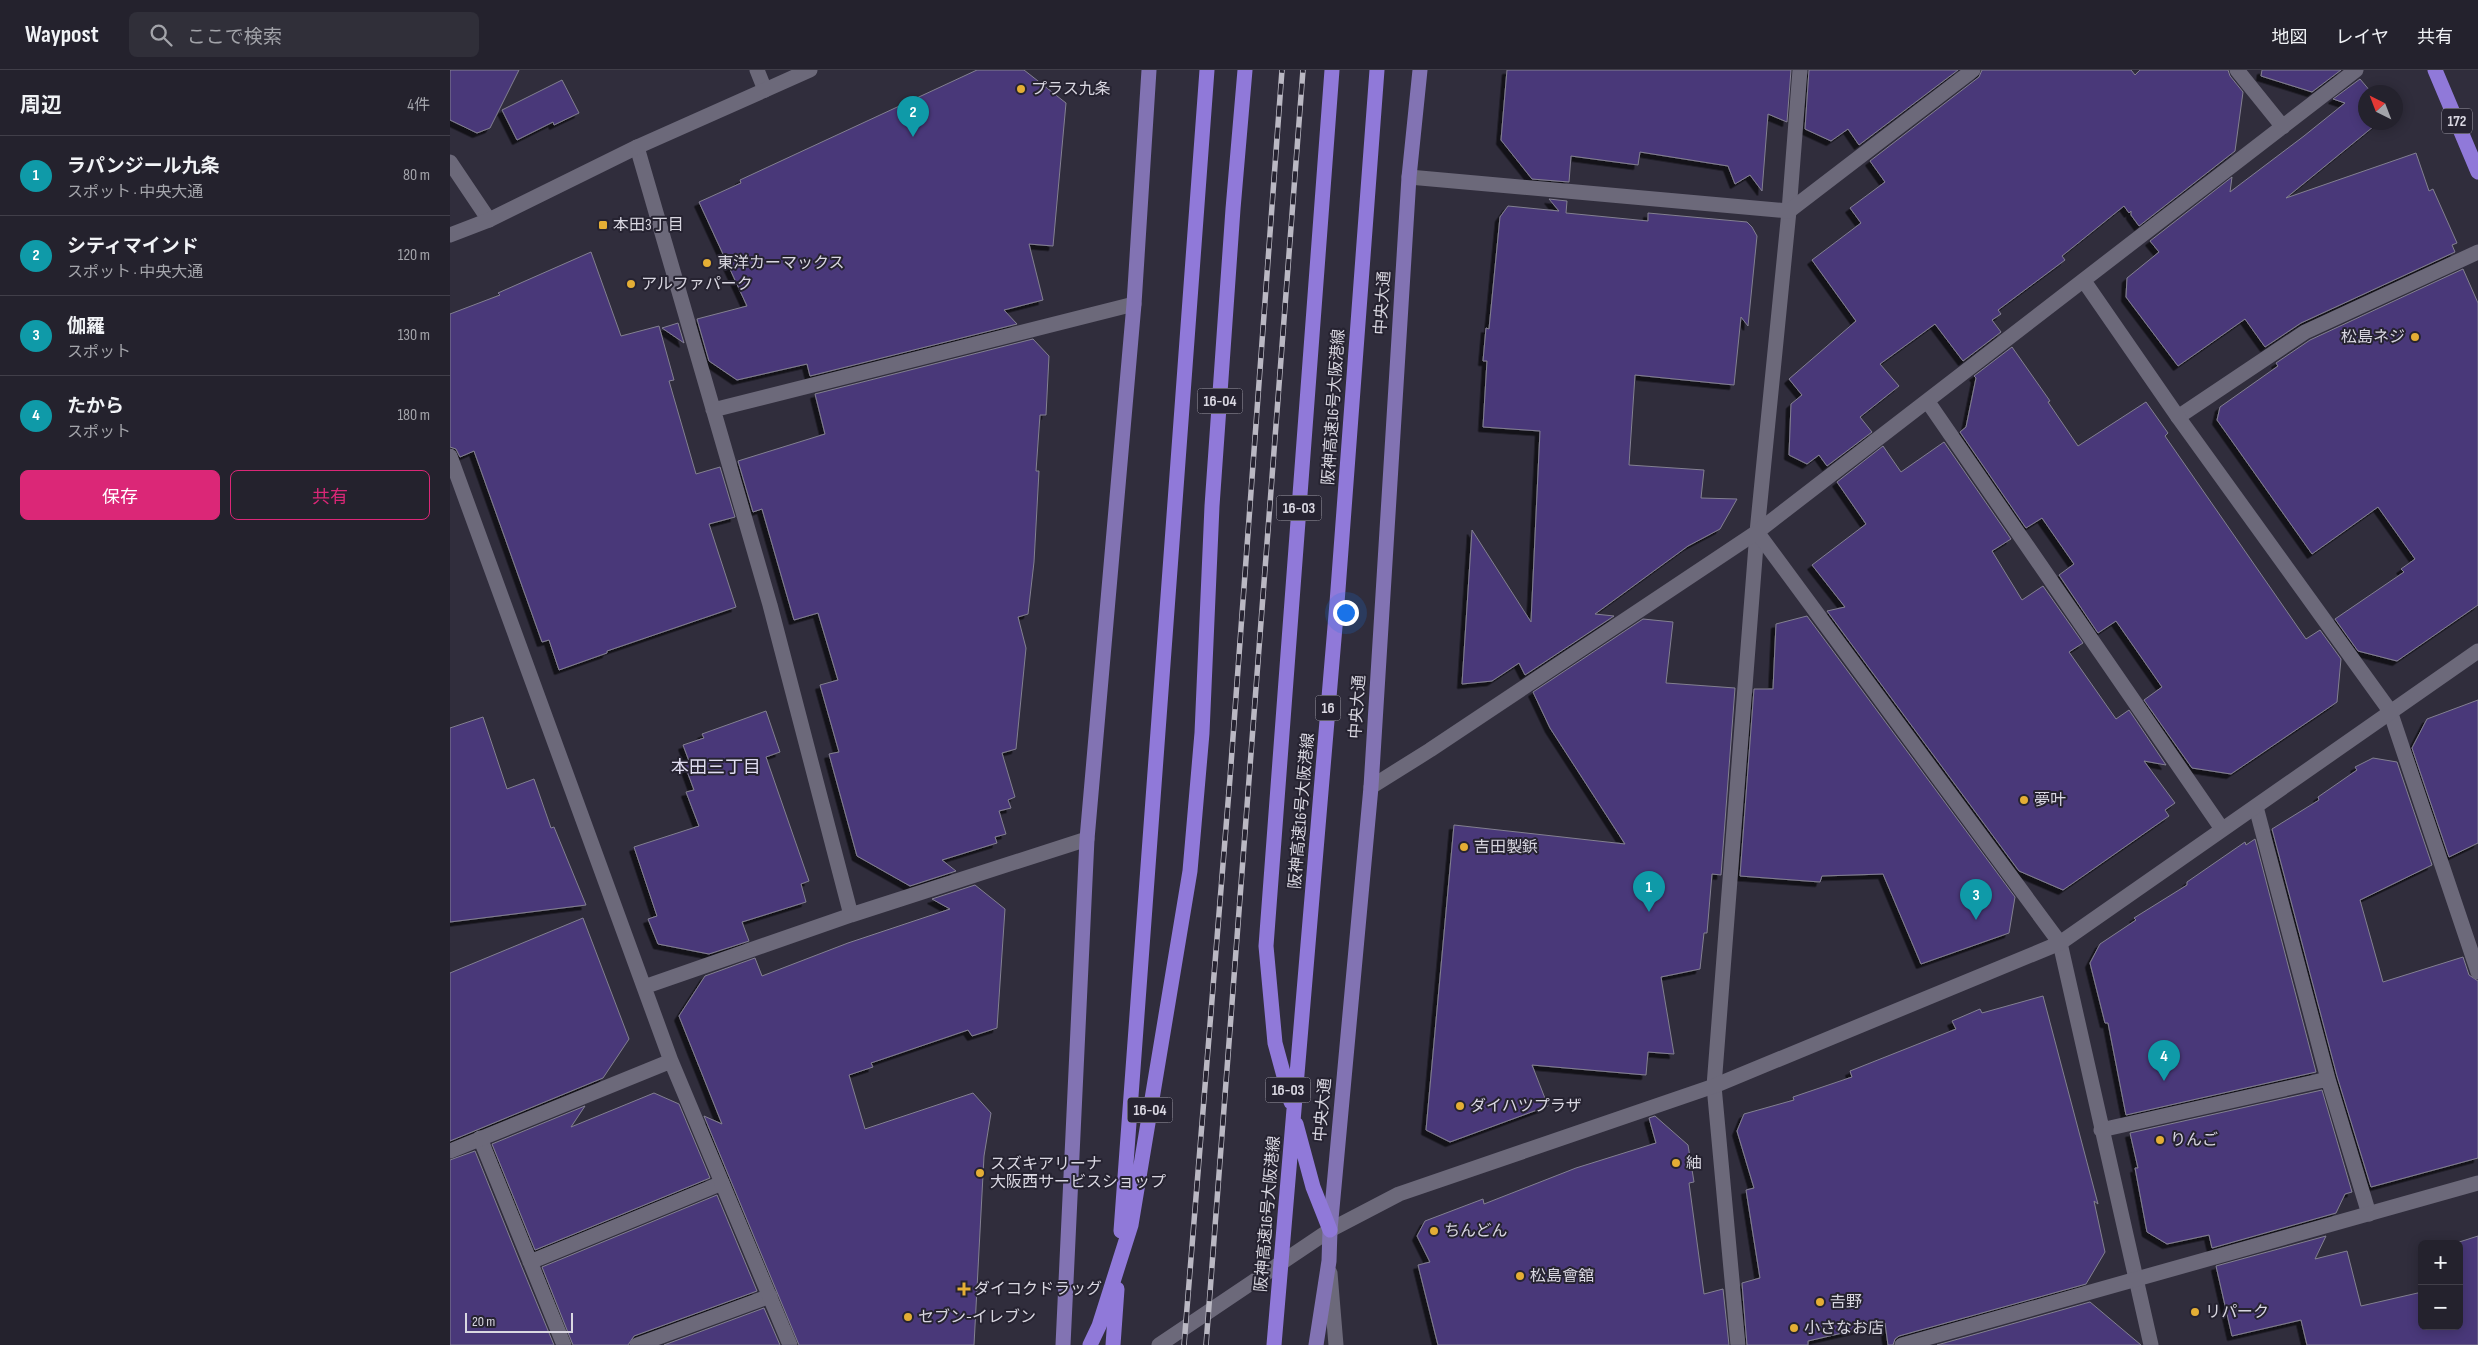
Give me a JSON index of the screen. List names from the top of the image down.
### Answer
{
  "streets": {
    "highway": [
      "172",
      "16-04",
      "阪神高速16号大阪港線",
      "16-03",
      "16"
    ],
    "main road": ["中央大通"]
  },
  "crossings": [
    ["中央大通", "16-03"]
  ],
  "districts": ["本田三丁目"],
  "places": {
    "other": [
      "プラス九条",
      "東洋カーマックス",
      "アルファパーク",
      "松島ネジ",
      "夢叶",
      "吉田製鋲",
      "ダイハツプラザ",
      "りんご",
      "紬",
      "スズキアリーナ 大阪西サービスショップ",
      "ちんどん",
      "松島會舘",
      "𠮷野",
      "リパーク",
      "セブン-イレブン",
      "小さなお店"
    ],
    "transit": ["本田3丁目"],
    "health": ["ダイコクドラッグ"]
  },
  "scale_bar": "20 m",
  "north": "top left",
  "page": {
    "header": "Waypost",
    "search": "ここで検索",
    "nav": ["地図", "レイヤ", "共有"],
    "heading": ["周辺", "4件"],
    "pins": [
      "2",
      "1",
      "3",
      "4"
    ],
    "list": [
      {
        "mark": "1",
        "name": "ラパンジール九条",
        "note": "スポット · 中央大通",
        "value": "80 m"
      },
      {
        "mark": "2",
        "name": "シティマインド",
        "note": "スポット · 中央大通",
        "value": "120 m"
      },
      {
        "mark": "3",
        "name": "伽羅",
        "note": "スポット",
        "value": "130 m"
      },
      {
        "mark": "4",
        "name": "たから",
        "note": "スポット",
        "value": "180 m"
      }
    ],
    "buttons": ["保存", "共有"],
    "map_buttons": ["+", "−"],
    "scale": "20 m"
  }
}
